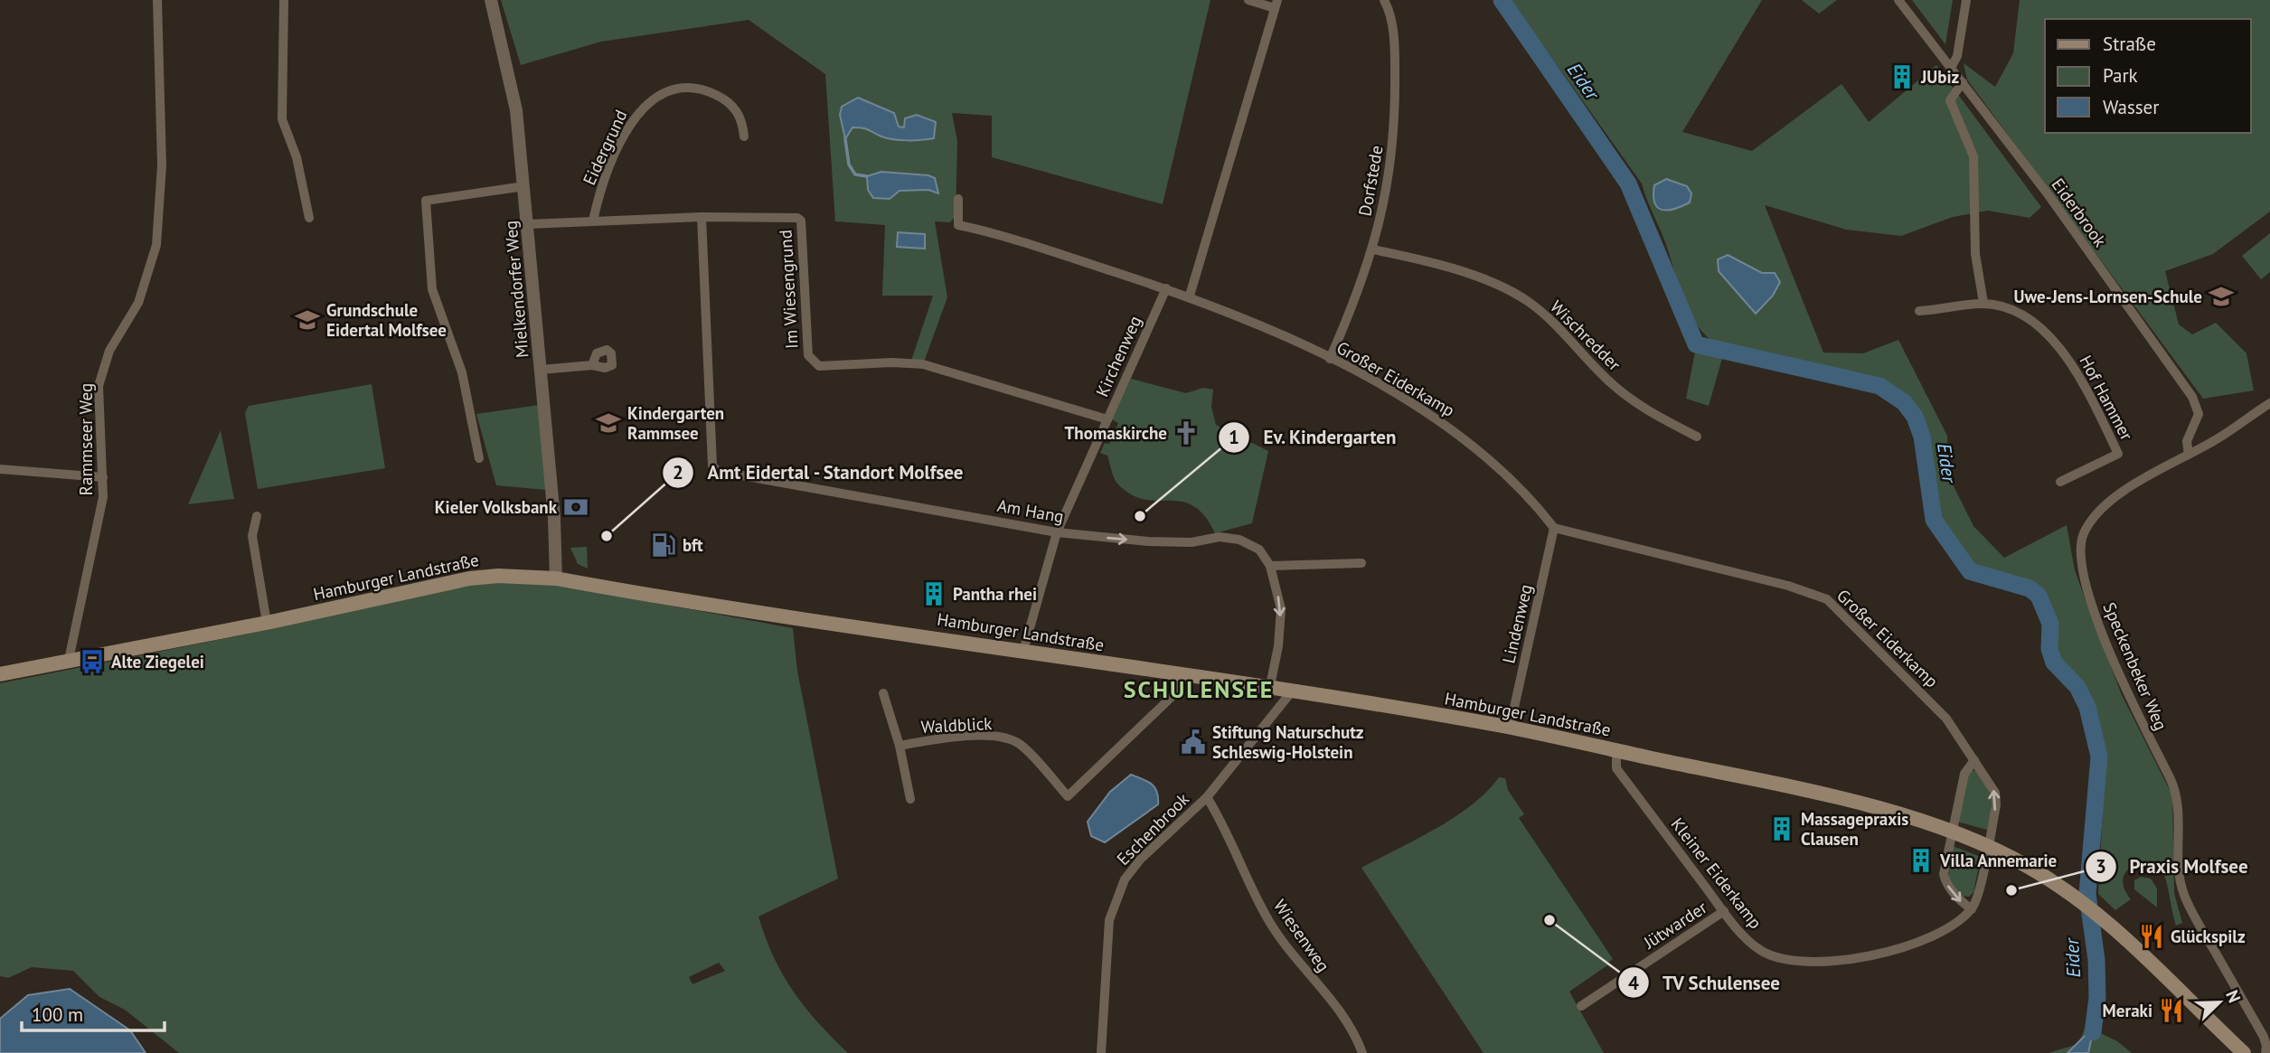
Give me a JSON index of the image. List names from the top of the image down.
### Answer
{
  "streets": {
    "main road": ["Hamburger Landstraße"],
    "street": [
      "Eidergrund",
      "Dorfstede",
      "Eiderbrook",
      "Mielkendorfer Weg",
      "Im Wiesengrund",
      "Wischredder",
      "Kirchenweg",
      "Großer Eiderkamp",
      "Hof Hammer",
      "Rammseer Weg",
      "Am Hang",
      "Lindenweg",
      "Speckenbeker Weg",
      "Waldblick",
      "Eschenbrook",
      "Kleiner Eiderkamp",
      "Jütwarder",
      "Wiesenweg"
    ]
  },
  "crossings": [
    ["Eidergrund", "Im Wiesengrund"],
    ["Dorfstede", "Wischredder"],
    ["Dorfstede", "Großer Eiderkamp"],
    ["Eiderbrook", "Speckenbeker Weg"],
    ["Mielkendorfer Weg", "Im Wiesengrund"],
    ["Mielkendorfer Weg", "Hamburger Landstraße"],
    ["Im Wiesengrund", "Kirchenweg"],
    ["Im Wiesengrund", "Am Hang"],
    ["Kirchenweg", "Großer Eiderkamp"],
    ["Kirchenweg", "Am Hang"],
    ["Kirchenweg", "Hamburger Landstraße"],
    ["Großer Eiderkamp", "Hamburger Landstraße"],
    ["Großer Eiderkamp", "Lindenweg"],
    ["Rammseer Weg", "Hamburger Landstraße"],
    ["Hamburger Landstraße", "Lindenweg"],
    ["Hamburger Landstraße", "Waldblick"],
    ["Hamburger Landstraße", "Eschenbrook"],
    ["Hamburger Landstraße", "Kleiner Eiderkamp"],
    ["Eschenbrook", "Wiesenweg"],
    ["Kleiner Eiderkamp", "Jütwarder"]
  ],
  "districts": ["SCHULENSEE"],
  "water": ["Eider"],
  "places": {
    "building": [
      "JUbiz",
      "Pantha rhei",
      "Massagepraxis Clausen",
      "Villa Annemarie"
    ],
    "school or university": ["Uwe-Jens-Lornsen-Schule", "Grundschule Eidertal Molfsee", "Kindergarten Rammsee"],
    "church": ["Thomaskirche"],
    "bank": ["Kieler Volksbank"],
    "other": [
      "Ev. Kindergarten",
      "Amt Eidertal - Standort Molfsee",
      "Praxis Molfsee",
      "TV Schulensee"
    ],
    "fuel station": ["bft"],
    "bus stop": ["Alte Ziegelei"],
    "public building": ["Stiftung Naturschutz Schleswig-Holstein"],
    "restaurant": ["Glückspilz", "Meraki"]
  },
  "legend": ["Straße", "Park", "Wasser"],
  "scale_bar": "100 m",
  "north": "top right"
}
